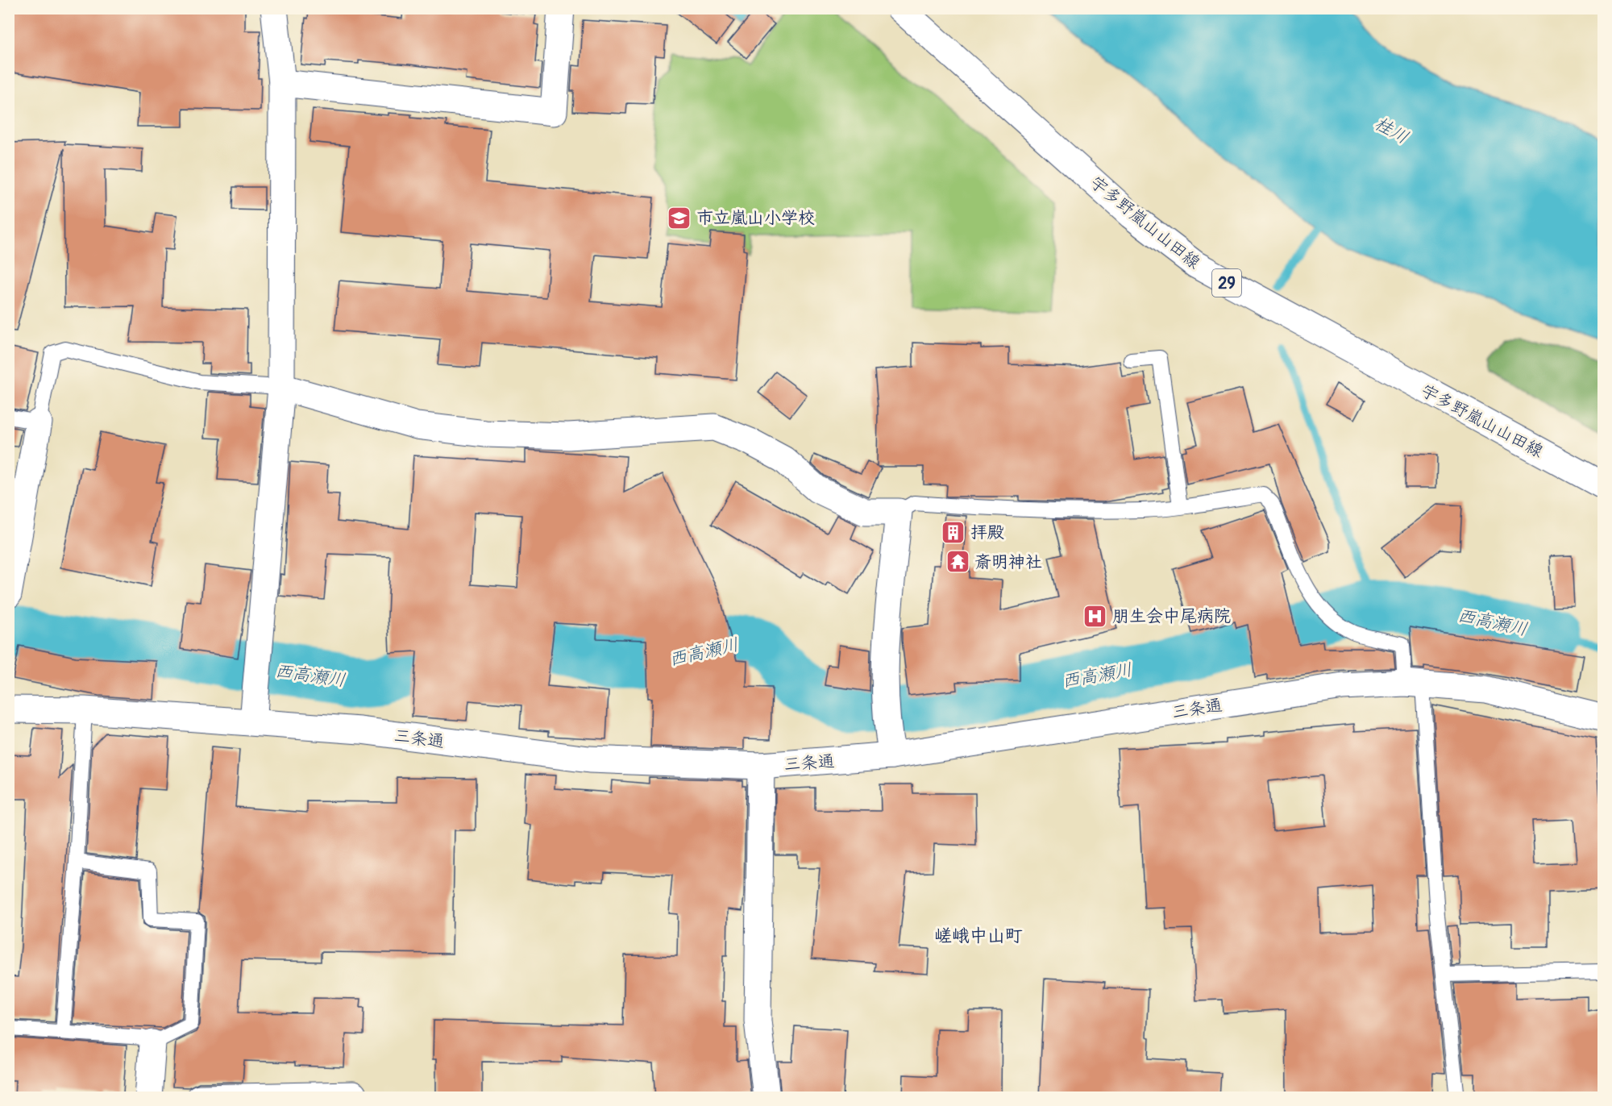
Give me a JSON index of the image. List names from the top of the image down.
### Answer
{
  "streets": {
    "street": ["宇多野嵐山山田線", "29", "三条通"]
  },
  "districts": ["嵯峨中山町"],
  "water": ["桂川", "西高瀬川"],
  "places": {
    "school or university": ["市立嵐山小学校"],
    "building": ["拝殿"],
    "temple": ["斎明神社"],
    "hospital": ["朋生会中尾病院"]
  }
}
